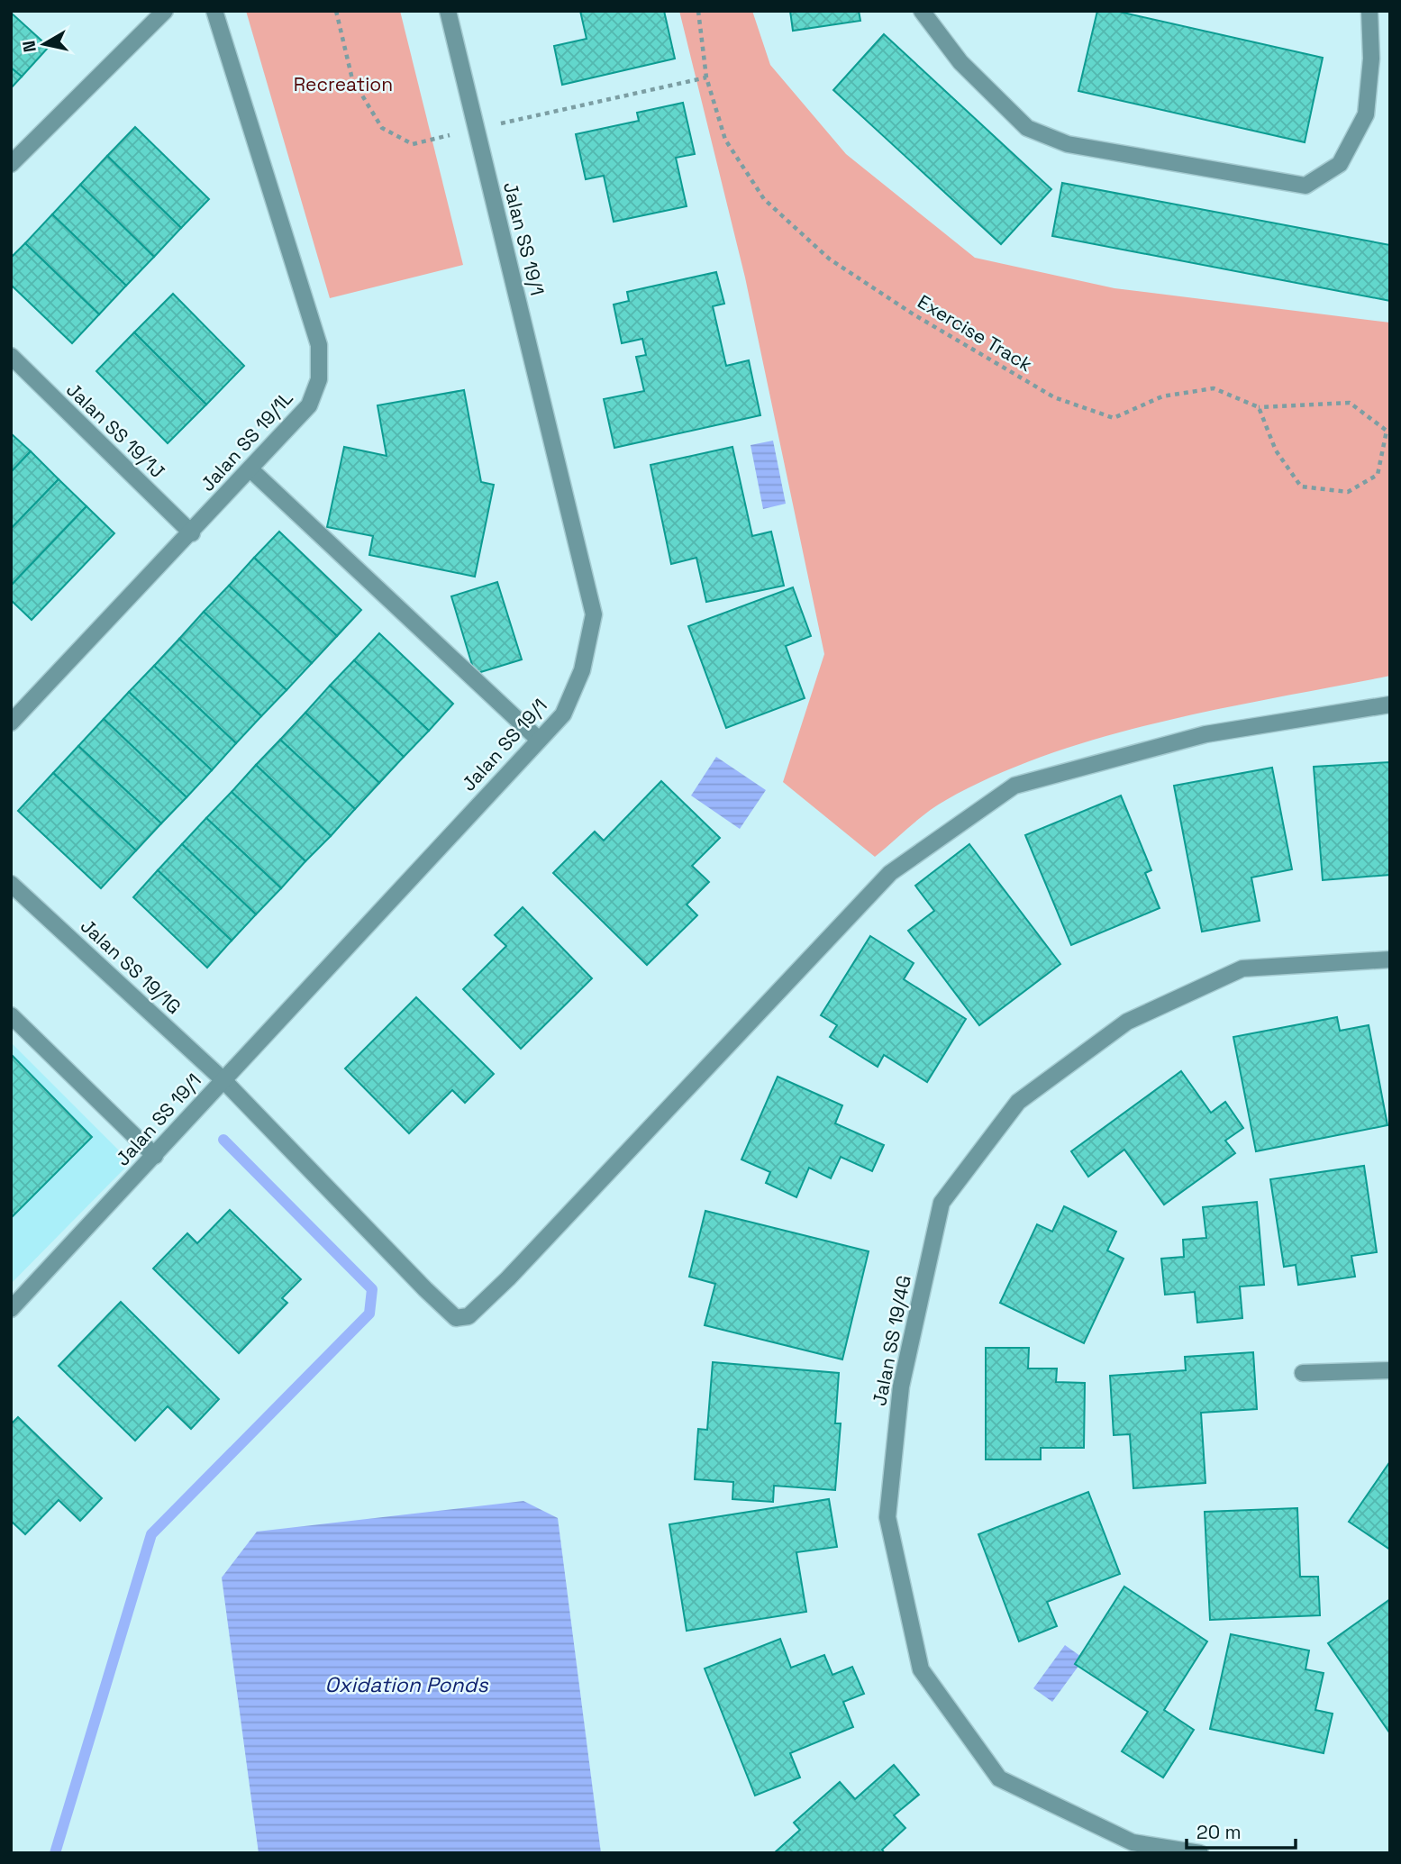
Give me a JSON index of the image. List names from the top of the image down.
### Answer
{
  "streets": {
    "street": [
      "Jalan SS 19/1",
      "Jalan SS 19/1J",
      "Jalan SS 19/1L",
      "Jalan SS 19/1G",
      "Jalan SS 19/4G"
    ],
    "path": ["Exercise Track"]
  },
  "crossings": [
    ["Jalan SS 19/1", "Jalan SS 19/1G"],
    ["Jalan SS 19/1J", "Jalan SS 19/1L"]
  ],
  "water": ["Oxidation Ponds"],
  "parks": ["Recreation"],
  "scale_bar": "20 m",
  "north": "left"
}
